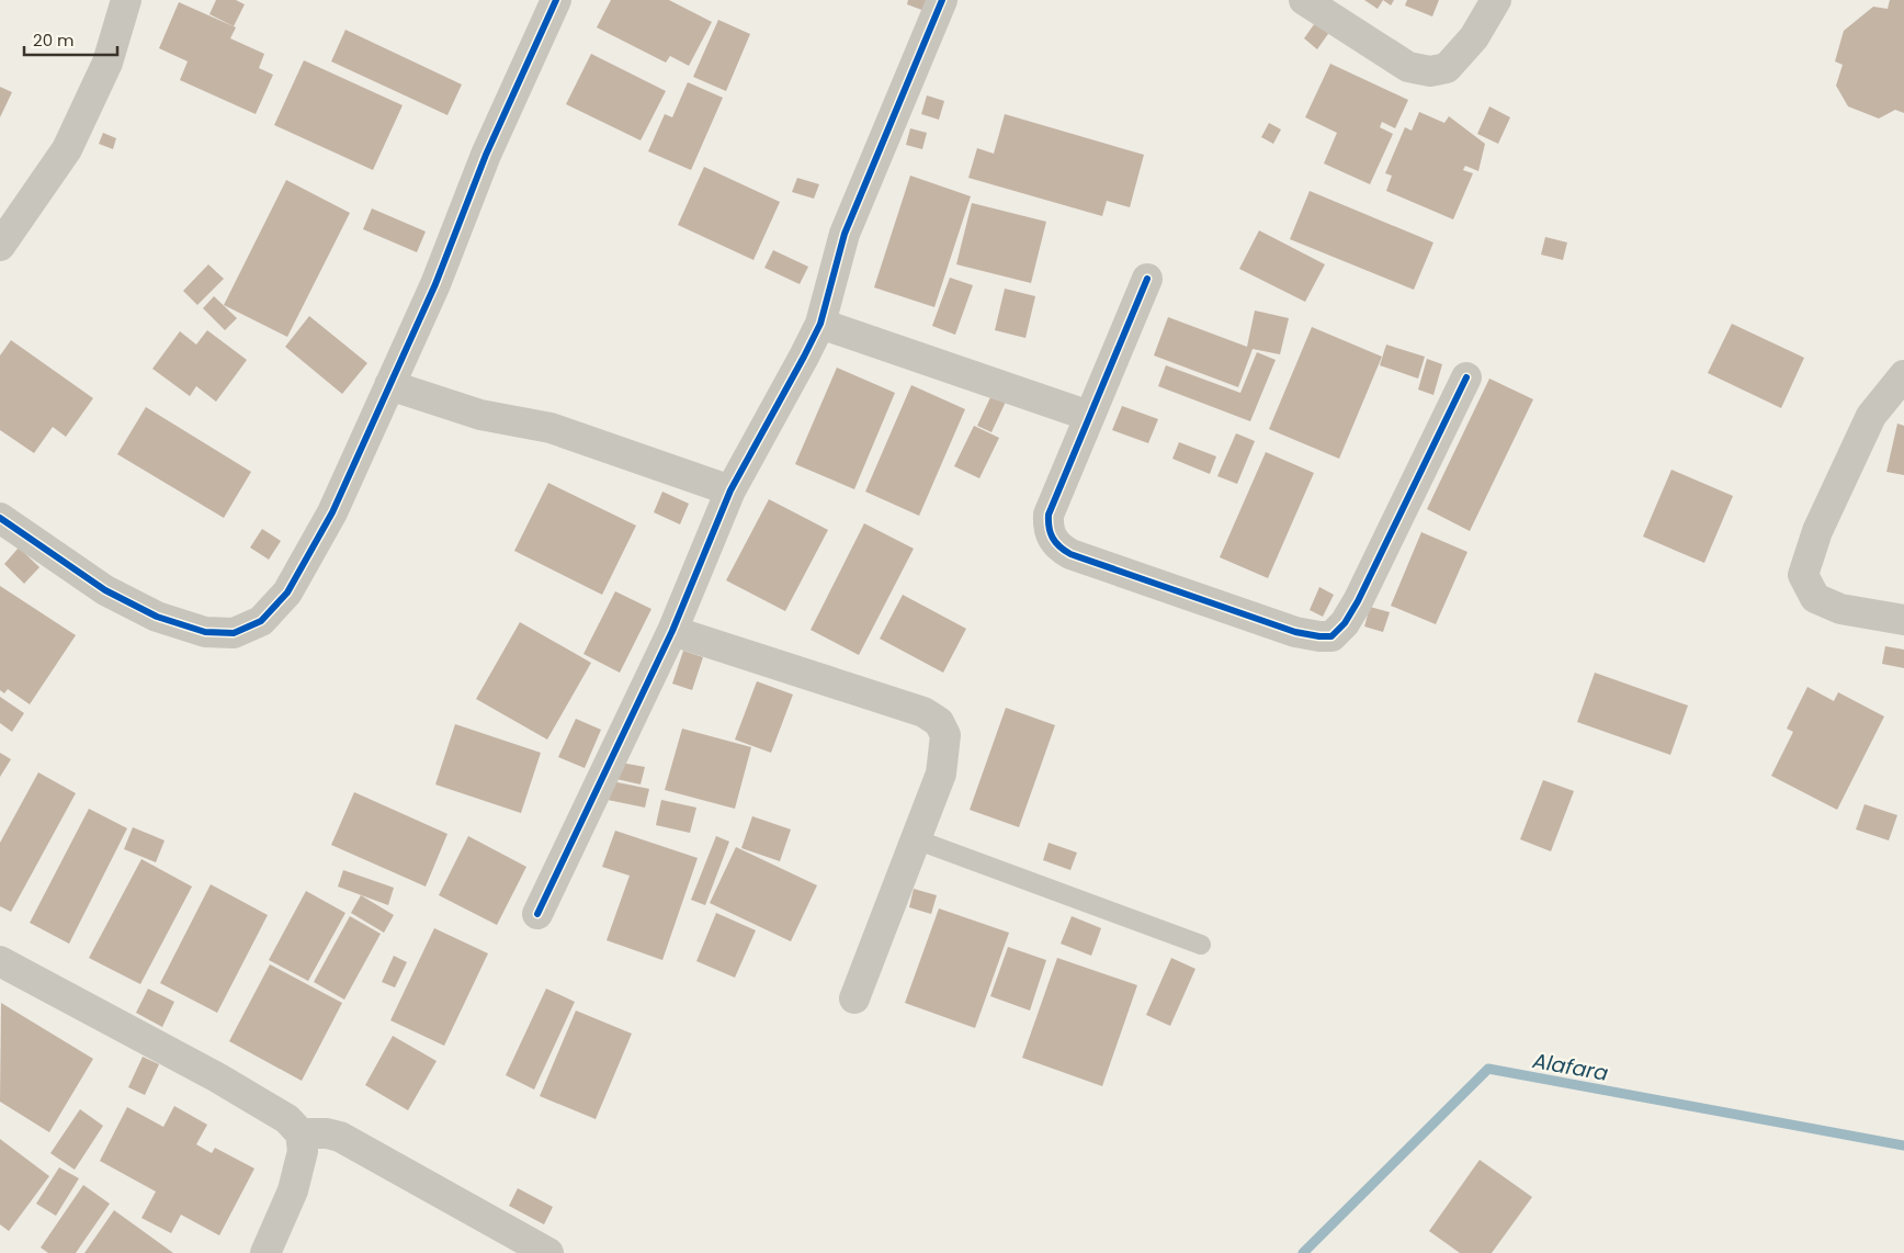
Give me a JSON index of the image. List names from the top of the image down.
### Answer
{
  "water": ["Alafara"],
  "scale_bar": "20 m"
}
